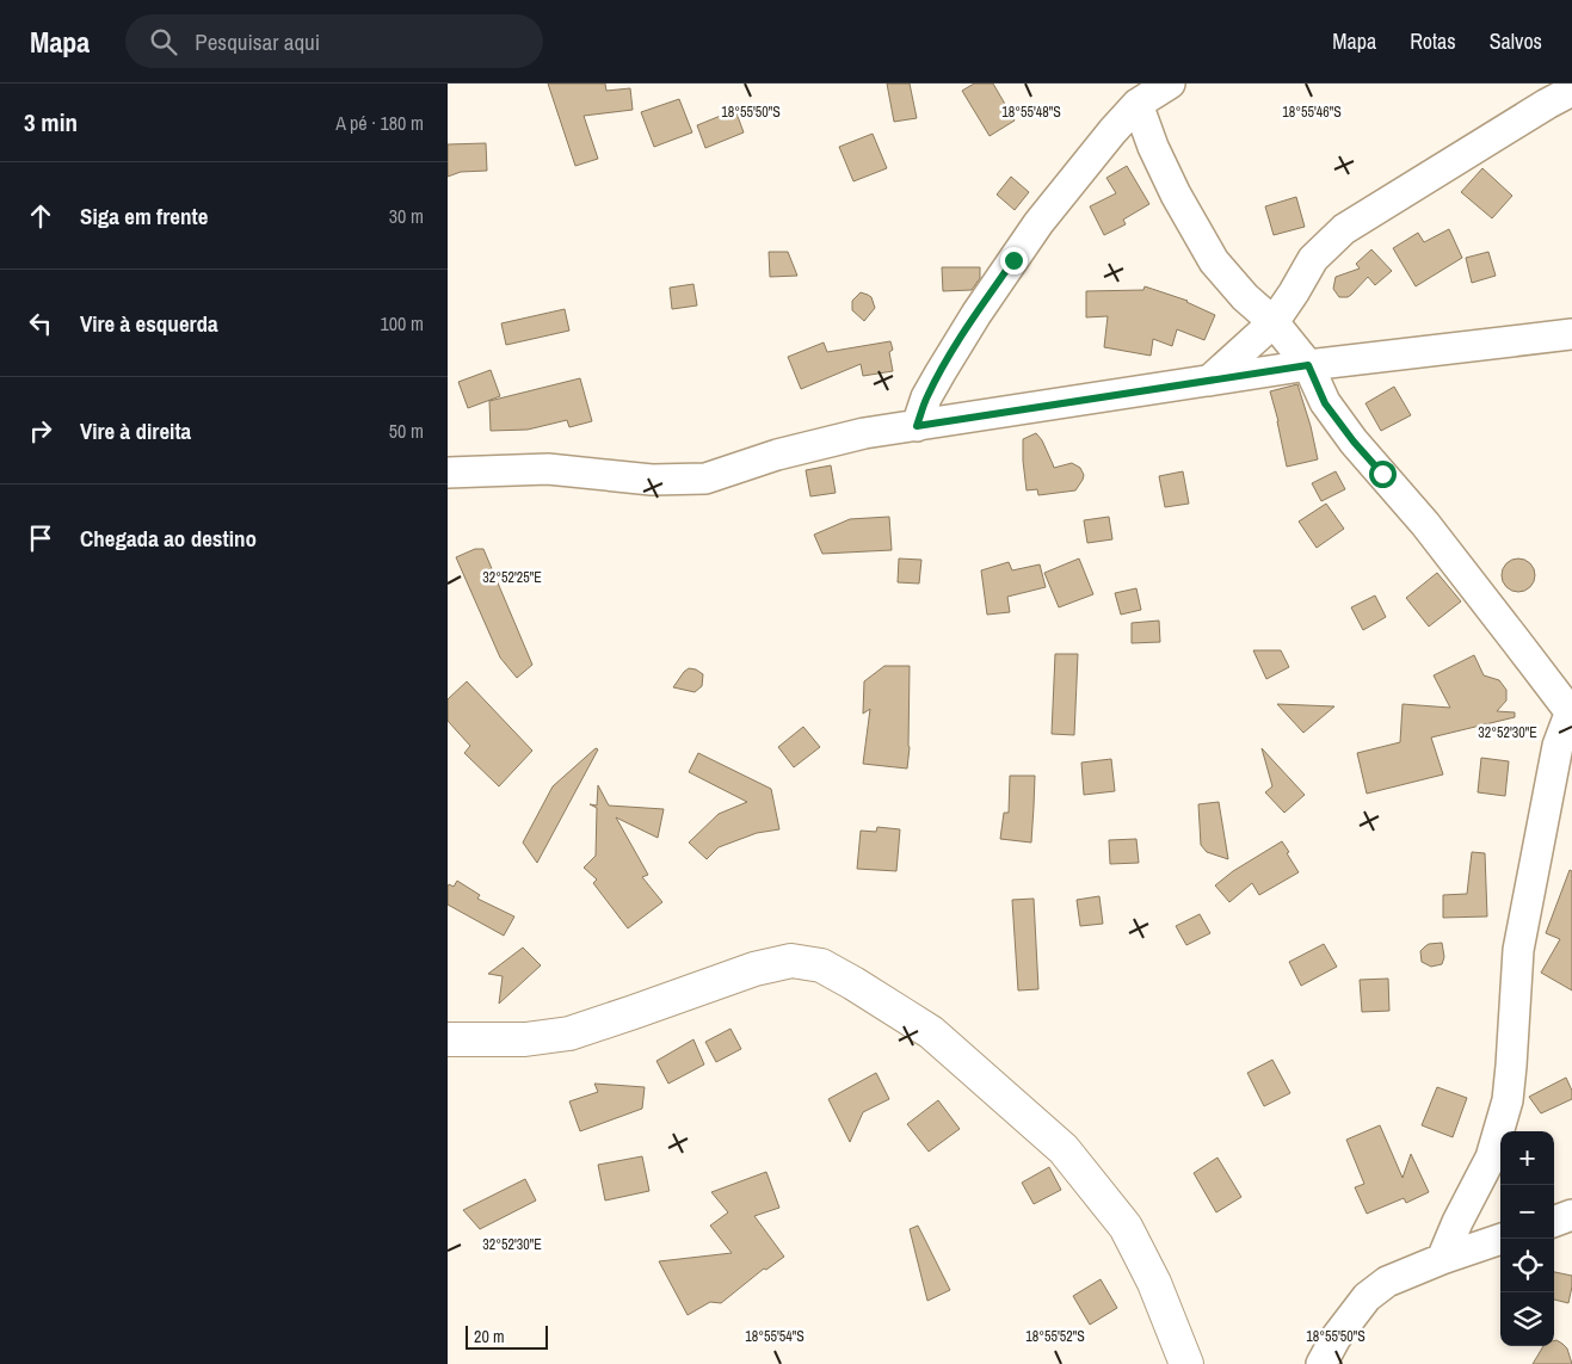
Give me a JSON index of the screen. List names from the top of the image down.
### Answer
{
  "scale_bar": "20 m",
  "page": {
    "header": "Mapa",
    "search": "Pesquisar aqui",
    "nav": ["Mapa", "Rotas", "Salvos"],
    "heading": ["3 min", "A pé · 180 m"],
    "list": [
      ["Siga em frente", "30 m"],
      ["Vire à esquerda", "100 m"],
      ["Vire à direita", "50 m"],
      "Chegada ao destino"
    ],
    "map_buttons": ["+", "−"],
    "scale": "20 m"
  },
  "coordinates": [
    "18°55'50\"S",
    "18°55'48\"S",
    "18°55'46\"S",
    "32°52'25\"E",
    "32°52'30\"E",
    "18°55'54\"S",
    "18°55'52\"S"
  ]
}
